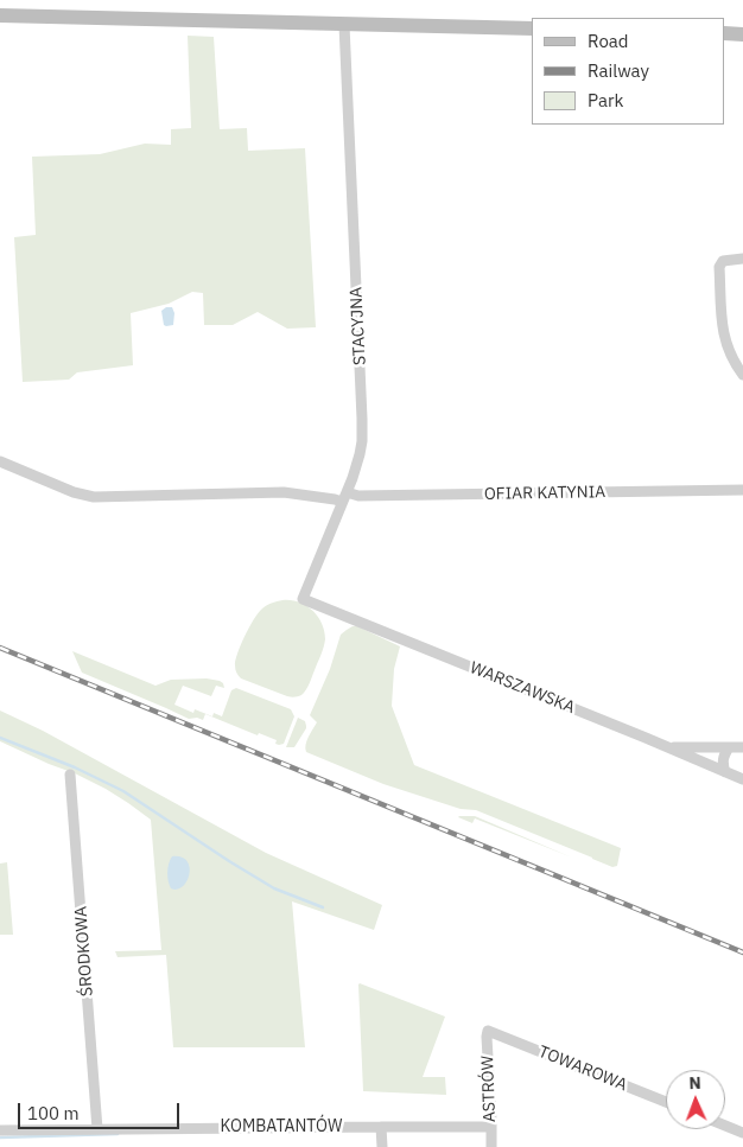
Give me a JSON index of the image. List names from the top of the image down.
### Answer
{
  "streets": {
    "street": [
      "STACYJNA",
      "OFIAR KATYNIA",
      "WARSZAWSKA",
      "ŚRODKOWA",
      "TOWAROWA",
      "ASTRÓW",
      "KOMBATANTÓW"
    ]
  },
  "crossings": [
    ["STACYJNA", "OFIAR KATYNIA"],
    ["STACYJNA", "WARSZAWSKA"],
    ["ŚRODKOWA", "KOMBATANTÓW"],
    ["TOWAROWA", "ASTRÓW"],
    ["ASTRÓW", "KOMBATANTÓW"]
  ],
  "legend": ["Road", "Railway", "Park"],
  "scale_bar": "100 m",
  "north": "top"
}
